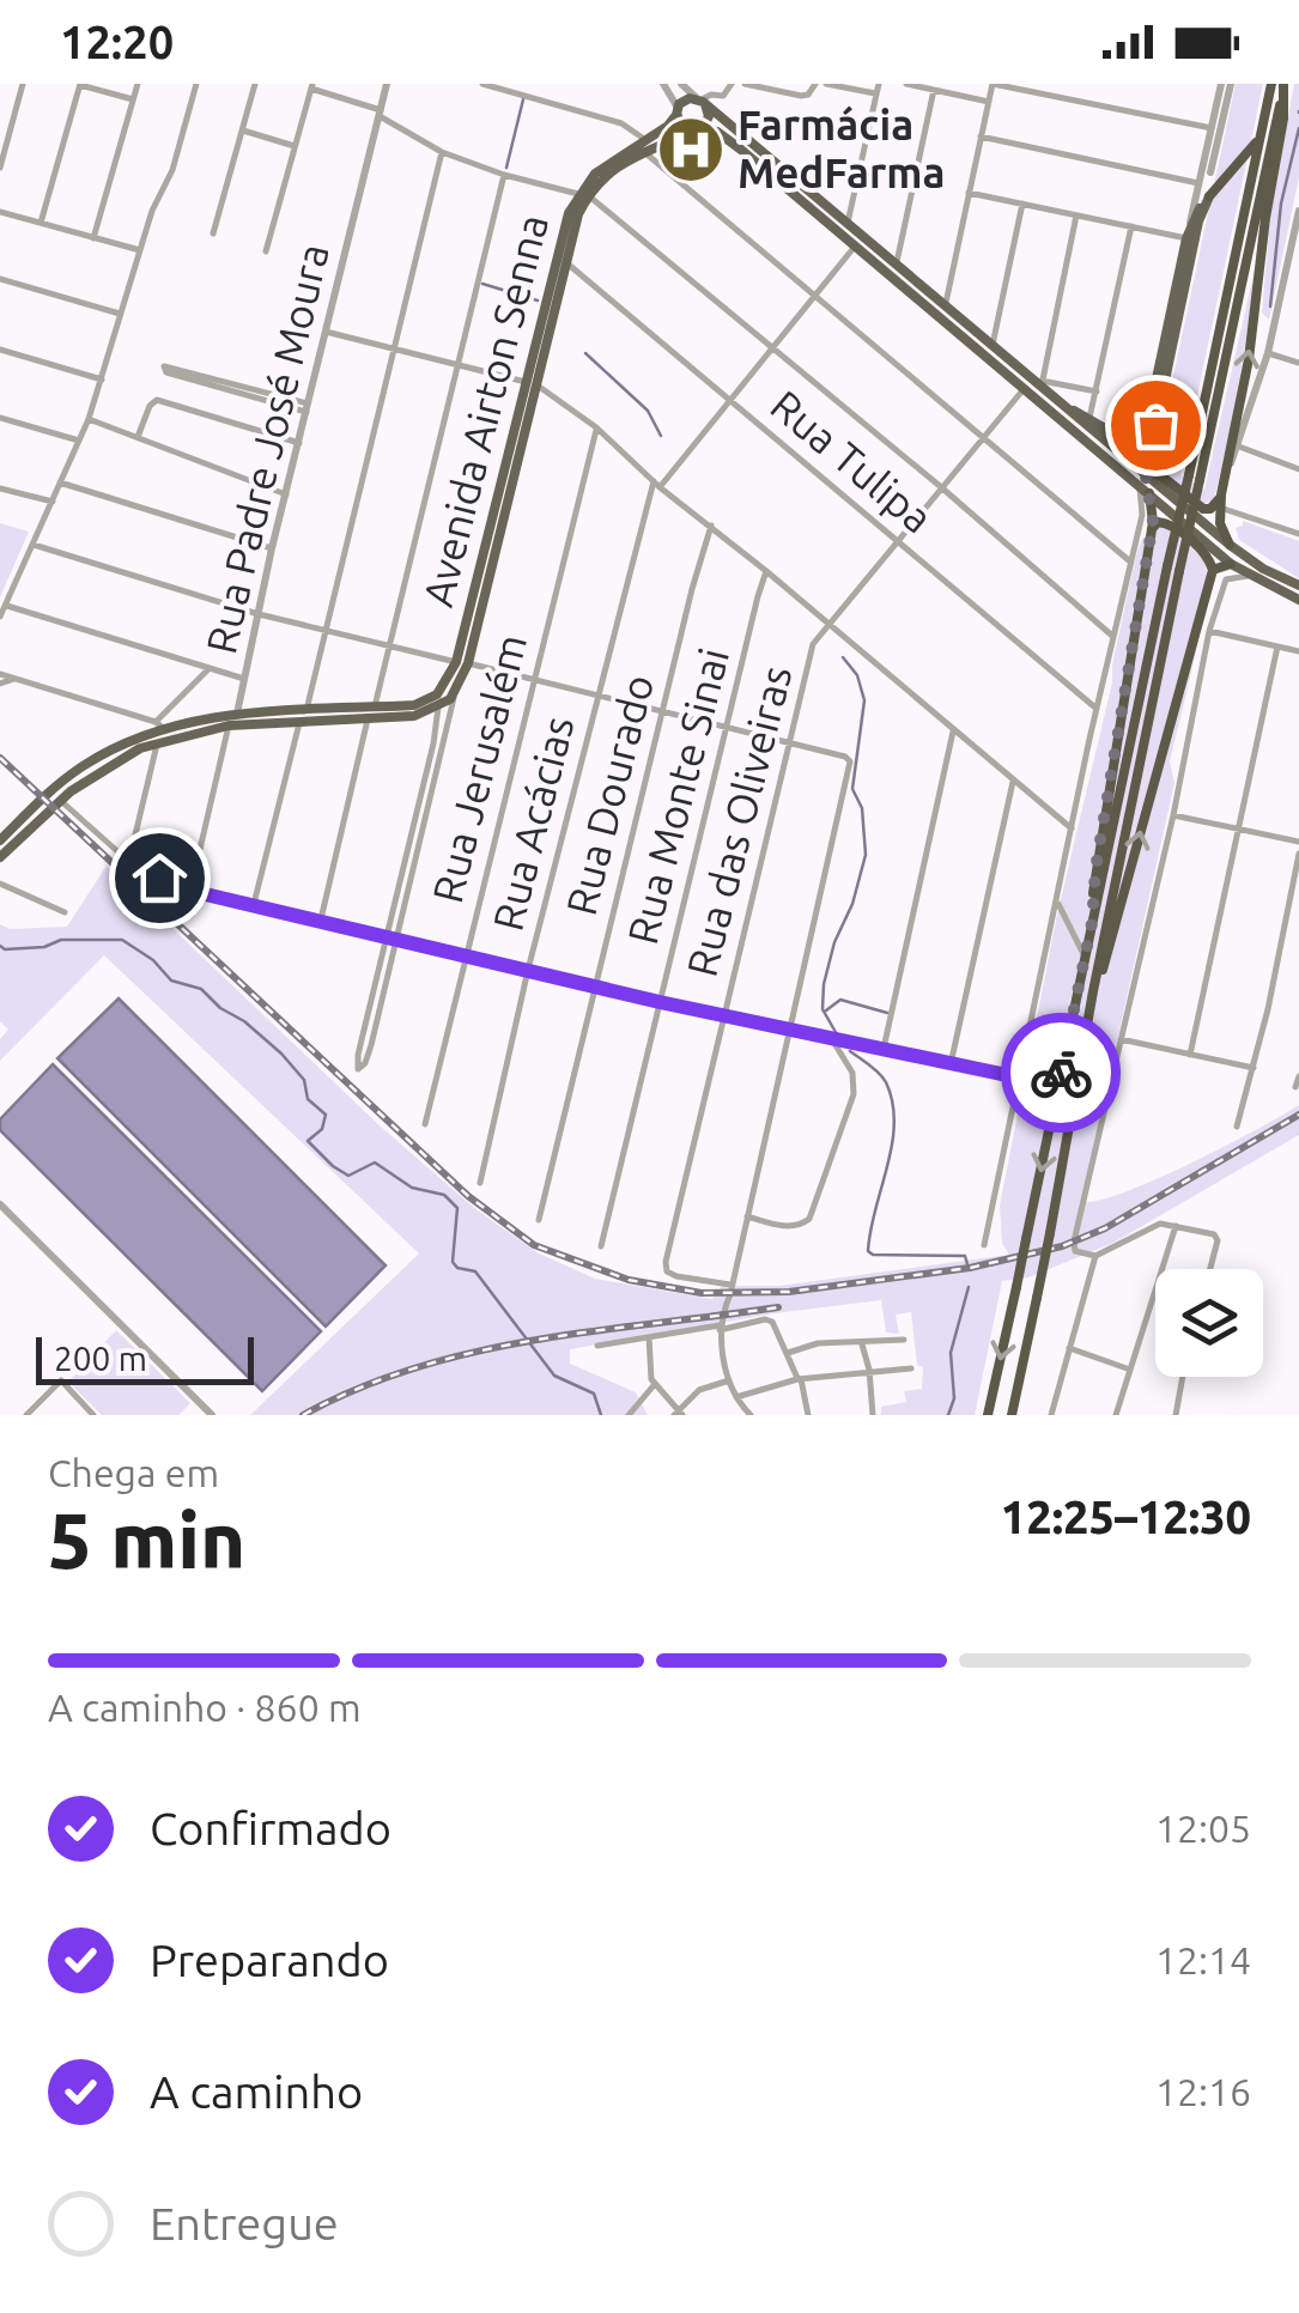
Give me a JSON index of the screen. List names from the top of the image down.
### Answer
{
  "streets": {
    "main road": ["Avenida Airton Senna"],
    "street": [
      "Rua Padre José Moura",
      "Rua Tulipa",
      "Rua Jerusalém",
      "Rua Dourado",
      "Rua Monte Sinai",
      "Rua das Oliveiras",
      "Rua Acácias"
    ]
  },
  "crossings": [
    ["Avenida Airton Senna", "Rua Tulipa"],
    ["Rua Tulipa", "Rua das Oliveiras"],
    ["Rua Tulipa", "Rua Acácias"]
  ],
  "places": {
    "hospital": ["Farmácia MedFarma"]
  },
  "scale_bar": "200 m",
  "page": {
    "status": "12:20",
    "scale": "200 m",
    "heading": ["5 min", "Chega em", "12:25–12:30"],
    "bar": "A caminho · 860 m",
    "list": [
      ["Confirmado", "12:05"],
      ["Preparando", "12:14"],
      ["A caminho", "12:16"],
      "Entregue"
    ]
  }
}
